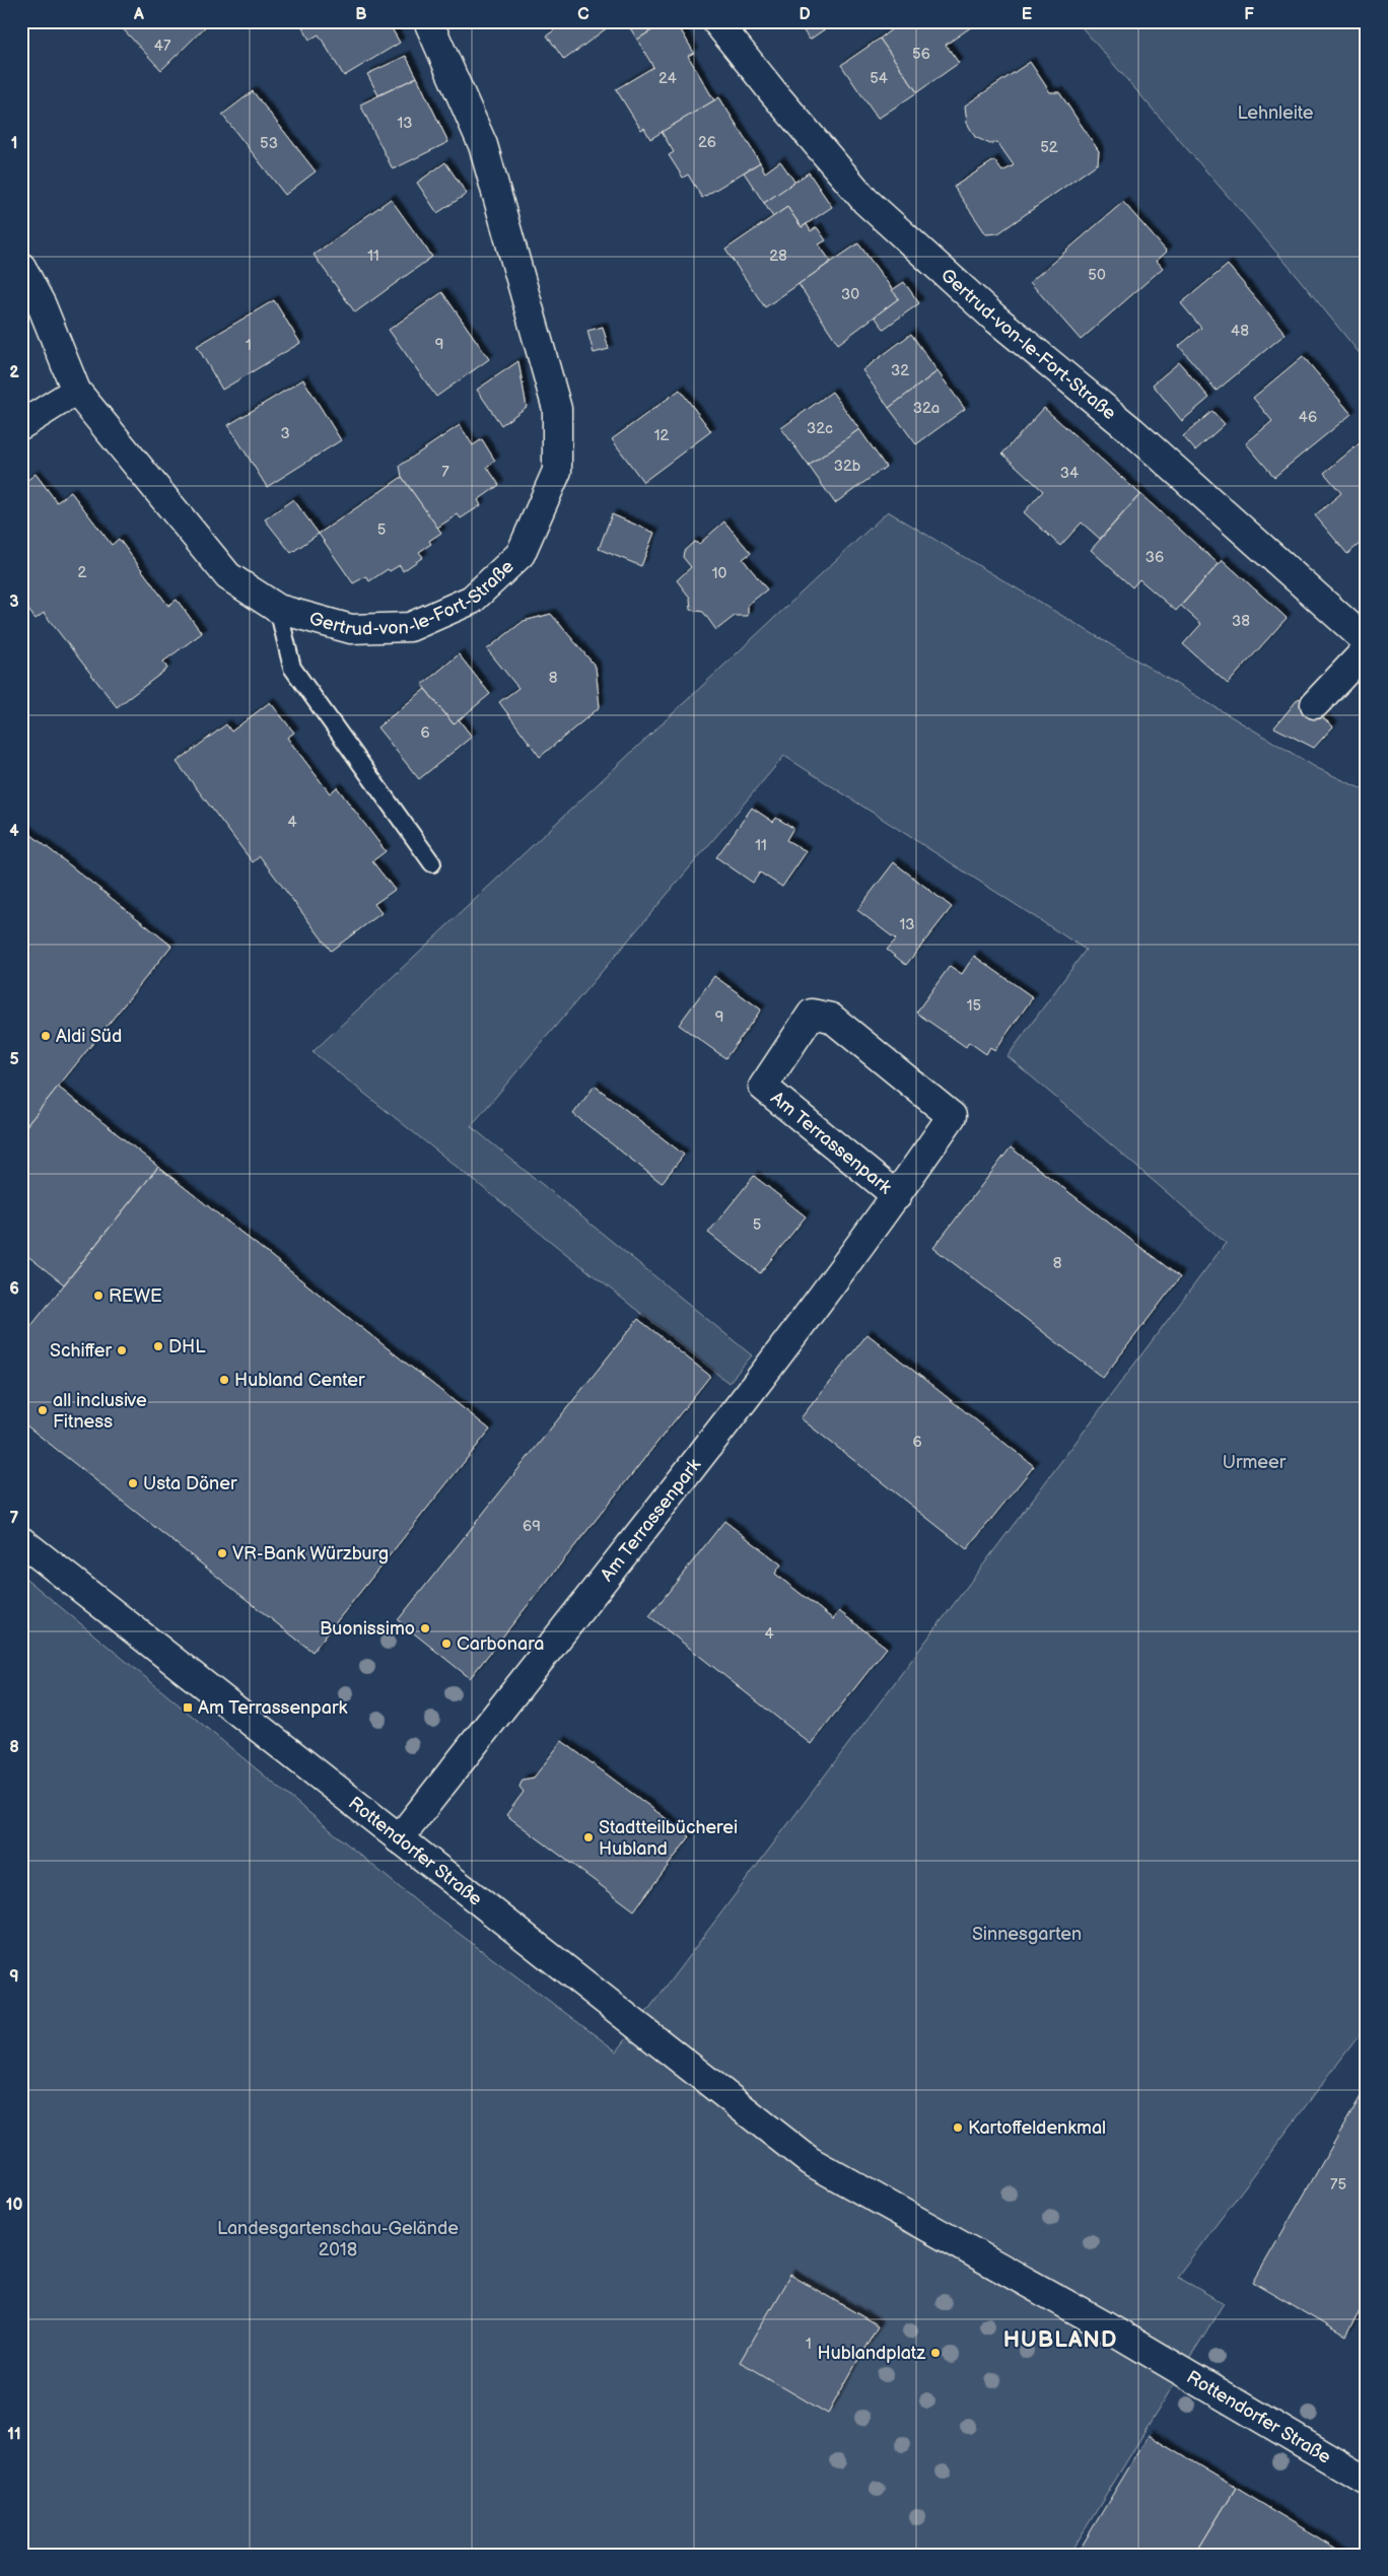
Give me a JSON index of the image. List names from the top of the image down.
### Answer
{
  "streets": {
    "street": ["Gertrud-von-le-Fort-Straße", "Am Terrassenpark", "Rottendorfer Straße"]
  },
  "crossings": [
    ["Am Terrassenpark", "Rottendorfer Straße"]
  ],
  "districts": ["HUBLAND"],
  "parks": [
    "Lehnleite",
    "Urmeer",
    "Sinnesgarten",
    "Landesgartenschau-Gelände 2018"
  ],
  "places": {
    "other": [
      "Aldi Süd",
      "REWE",
      "DHL",
      "Schiffer",
      "Hubland Center",
      "all inclusive Fitness",
      "Usta Döner",
      "VR-Bank Würzburg",
      "Buonissimo",
      "Carbonara",
      "Stadtteilbücherei Hubland",
      "Kartoffeldenkmal",
      "Hublandplatz"
    ],
    "transit": ["Am Terrassenpark"]
  },
  "house_numbers": [
    "47",
    "56",
    "24",
    "54",
    "13",
    "26",
    "53",
    "52",
    "11",
    "28",
    "50",
    "30",
    "48",
    "9",
    "1",
    "32",
    "32a",
    "46",
    "32c",
    "3",
    "12",
    "32b",
    "7",
    "34",
    "5",
    "36",
    "2",
    "10",
    "38",
    "8",
    "6",
    "4",
    "11",
    "13",
    "15",
    "9",
    "5",
    "8",
    "6",
    "69",
    "4",
    "75",
    "1"
  ],
  "grid": {
    "columns": [
      "A",
      "B",
      "C",
      "D",
      "E",
      "F"
    ],
    "rows": [
      "1",
      "2",
      "3",
      "4",
      "5",
      "6",
      "7",
      "8",
      "9",
      "10",
      "11"
    ]
  }
}
